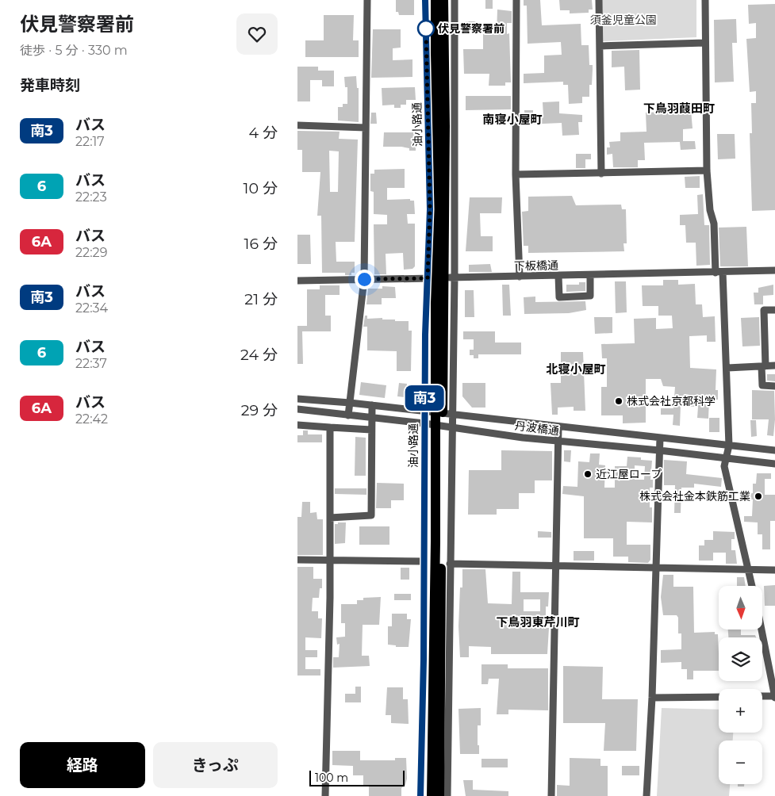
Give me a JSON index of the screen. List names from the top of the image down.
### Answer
{
  "streets": {
    "street": ["油小路通", "下板橋通", "丹波橋通"]
  },
  "crossings": [
    ["油小路通", "下板橋通"],
    ["油小路通", "丹波橋通"]
  ],
  "districts": [
    "下鳥羽葭田町",
    "南寝小屋町",
    "北寝小屋町",
    "下鳥羽東芹川町"
  ],
  "parks": ["須釜児童公園"],
  "places": [
    "伏見警察署前",
    "株式会社京都科学",
    "近江屋ロープ",
    "株式会社金本鉄筋工業"
  ],
  "lines": ["bus line 南3"],
  "scale_bar": "100 m",
  "north": "bottom",
  "page": {
    "heading": [
      ["伏見警察署前", "徒歩 · 5 分 · 330 m"],
      "発車時刻"
    ],
    "on_map": "南3",
    "list": [
      {
        "mark": "南3",
        "name": "バス",
        "note": "22:17",
        "value": "4 分"
      },
      {
        "mark": "6",
        "name": "バス",
        "note": "22:23",
        "value": "10 分"
      },
      {
        "mark": "6A",
        "name": "バス",
        "note": "22:29",
        "value": "16 分"
      },
      {
        "mark": "南3",
        "name": "バス",
        "note": "22:34",
        "value": "21 分"
      },
      {
        "mark": "6",
        "name": "バス",
        "note": "22:37",
        "value": "24 分"
      },
      {
        "mark": "6A",
        "name": "バス",
        "note": "22:42",
        "value": "29 分"
      }
    ],
    "map_buttons": ["+", "−"],
    "buttons": ["経路", "きっぷ"],
    "scale": "100 m"
  }
}
